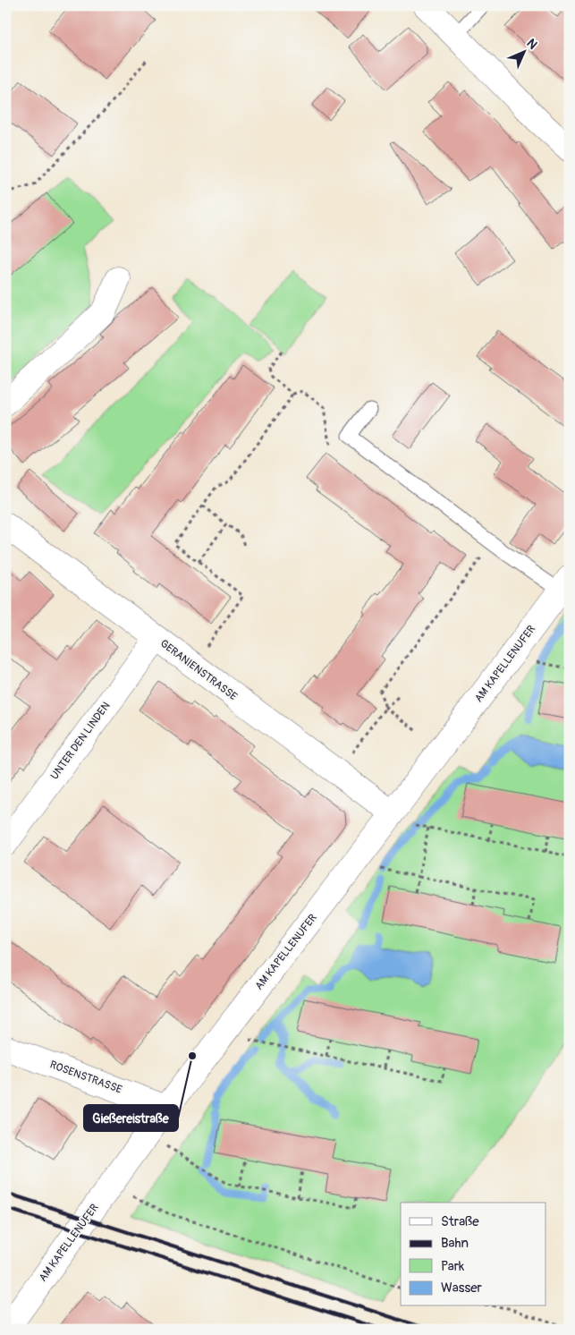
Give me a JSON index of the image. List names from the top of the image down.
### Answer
{
  "streets": {
    "street": [
      "AM KAPELLENUFER",
      "GERANIENSTRASSE",
      "UNTER DEN LINDEN",
      "ROSENSTRASSE"
    ]
  },
  "crossings": [
    ["AM KAPELLENUFER", "GERANIENSTRASSE"],
    ["AM KAPELLENUFER", "ROSENSTRASSE"],
    ["GERANIENSTRASSE", "UNTER DEN LINDEN"]
  ],
  "places": ["Gießereistraße"],
  "legend": [
    "Straße",
    "Bahn",
    "Park",
    "Wasser"
  ],
  "north": "top right"
}
